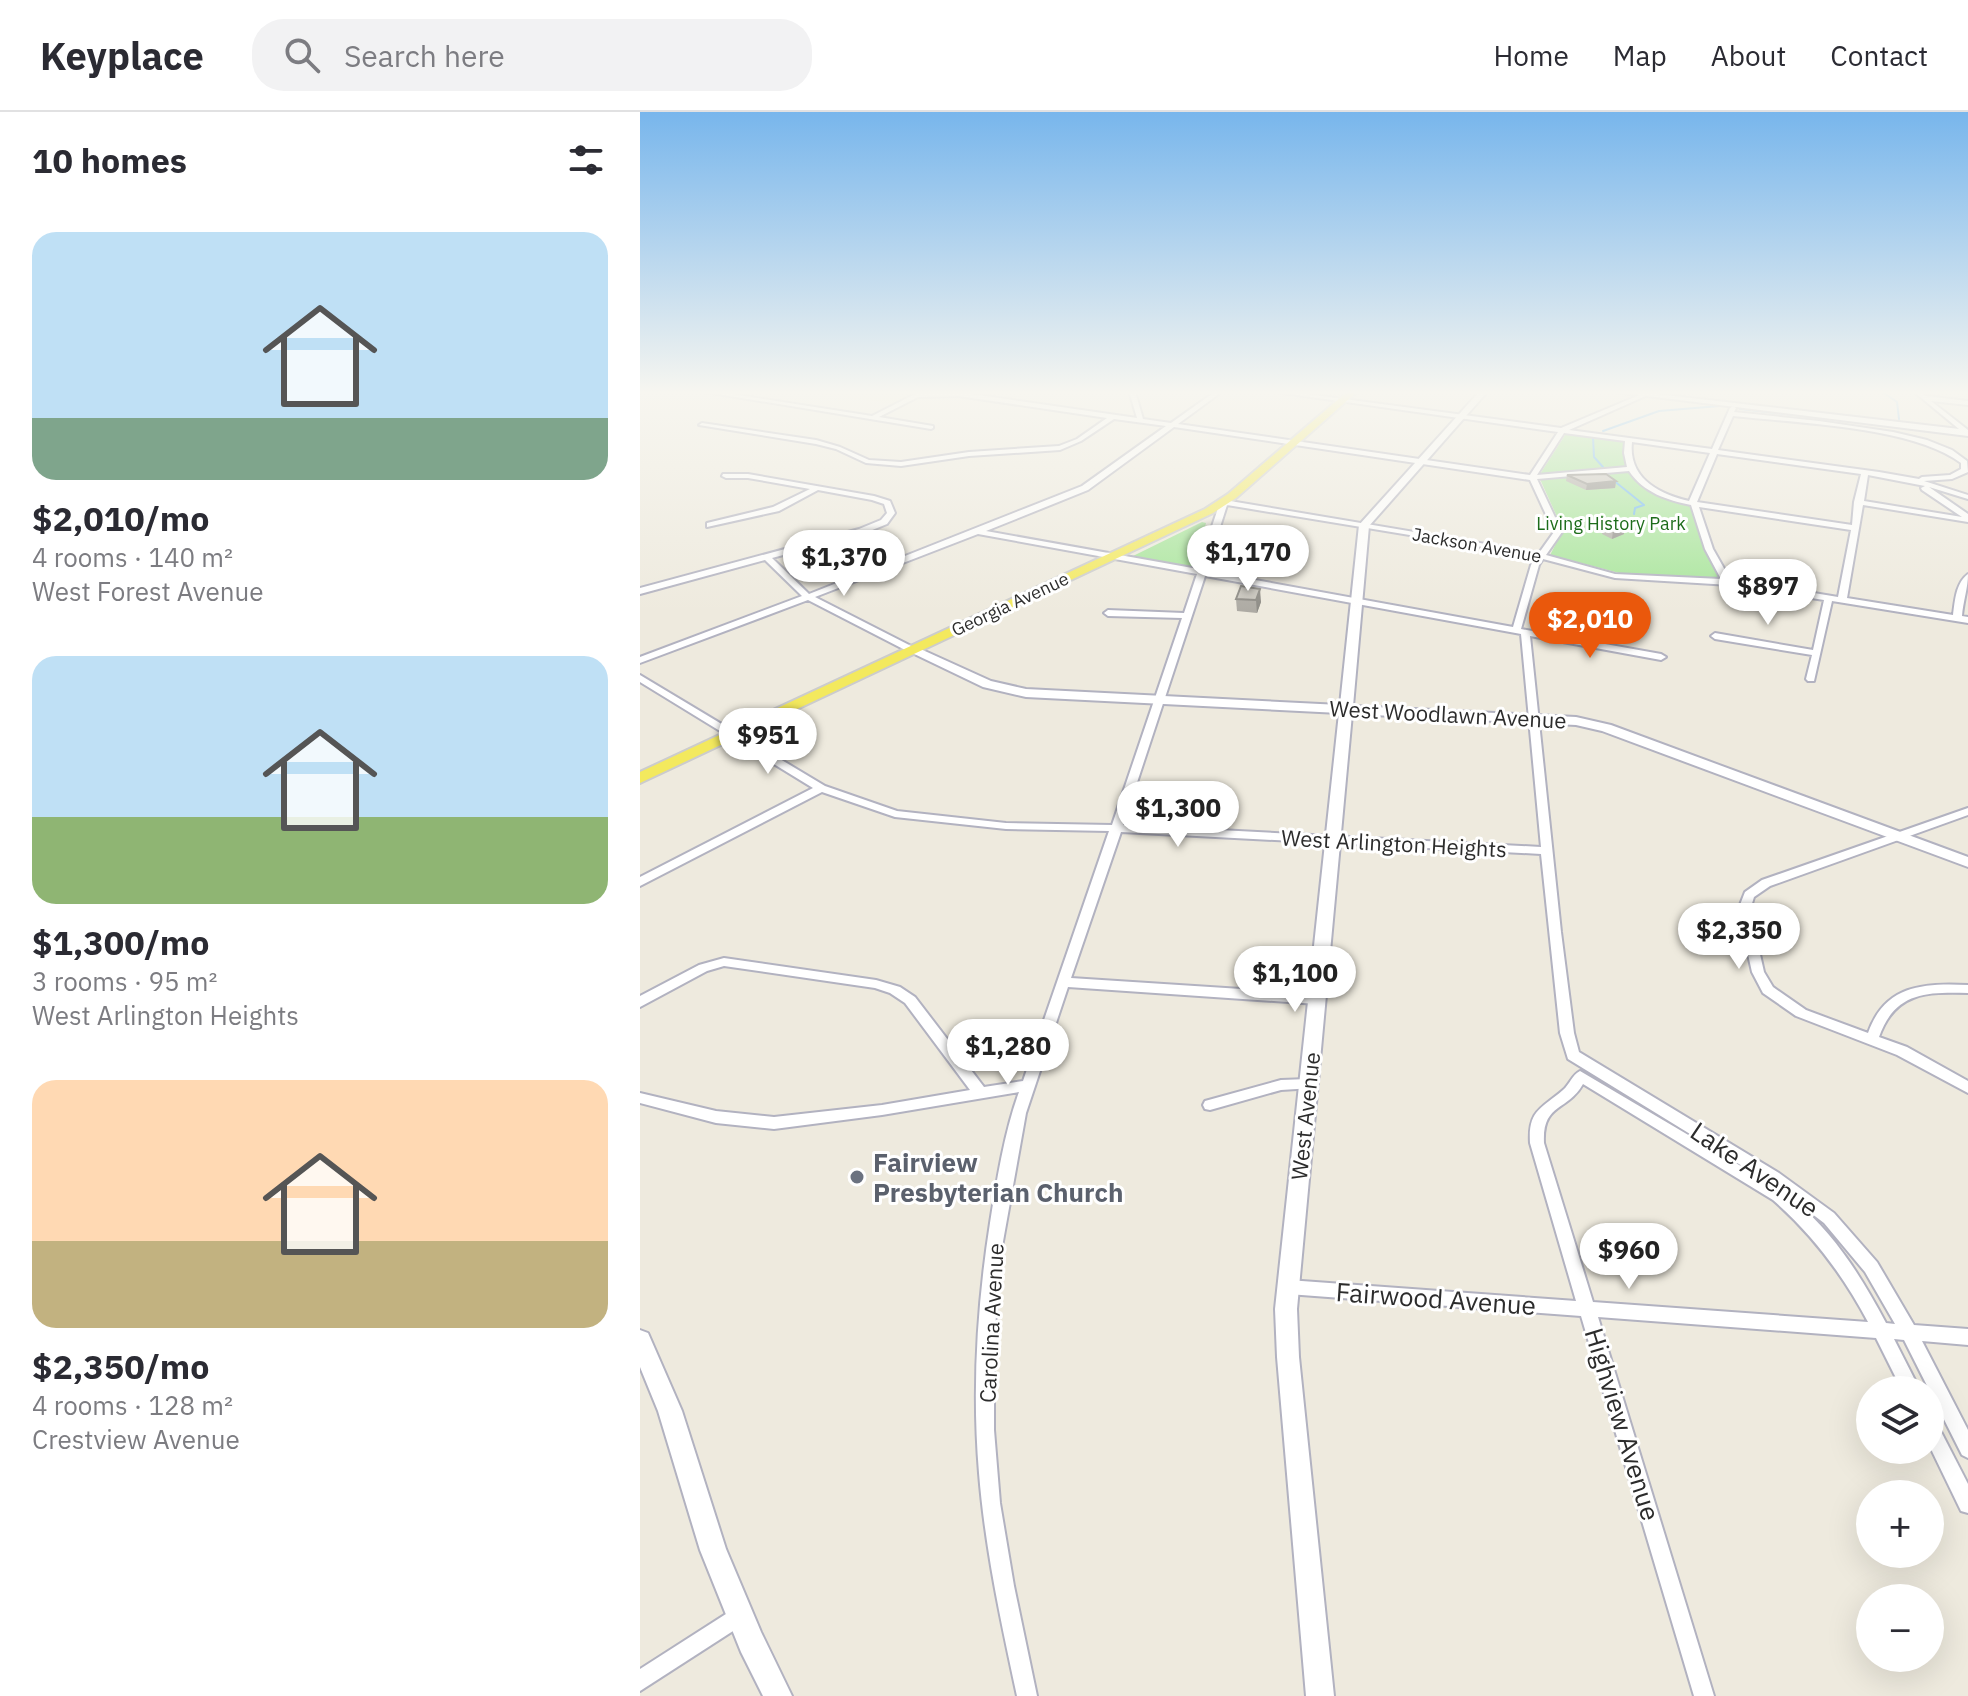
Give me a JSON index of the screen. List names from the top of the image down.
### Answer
{
  "streets": {
    "main road": ["Georgia Avenue"],
    "street": [
      "Jackson Avenue",
      "West Woodlawn Avenue",
      "West Arlington Heights",
      "West Avenue",
      "Lake Avenue",
      "Fairwood Avenue",
      "Carolina Avenue",
      "Highview Avenue"
    ]
  },
  "crossings": [
    ["Jackson Avenue", "Georgia Avenue"],
    ["Jackson Avenue", "West Avenue"],
    ["Jackson Avenue", "Carolina Avenue"],
    ["Georgia Avenue", "West Woodlawn Avenue"],
    ["Georgia Avenue", "West Arlington Heights"],
    ["Georgia Avenue", "Carolina Avenue"],
    ["West Woodlawn Avenue", "West Avenue"],
    ["West Woodlawn Avenue", "Carolina Avenue"],
    ["West Arlington Heights", "West Avenue"],
    ["West Arlington Heights", "Carolina Avenue"],
    ["West Avenue", "Fairwood Avenue"],
    ["Lake Avenue", "Fairwood Avenue"],
    ["Lake Avenue", "Highview Avenue"],
    ["Fairwood Avenue", "Highview Avenue"]
  ],
  "parks": ["Living History Park"],
  "places": ["Fairview Presbyterian Church"],
  "page": {
    "header": "Keyplace",
    "search": "Search here",
    "nav": [
      "Home",
      "Map",
      "About",
      "Contact"
    ],
    "heading": "10 homes",
    "list": [
      {
        "name": "$2,010/mo",
        "note": "4 rooms · 140 m² · West Forest Avenue"
      },
      {
        "name": "$1,300/mo",
        "note": "3 rooms · 95 m² · West Arlington Heights"
      },
      {
        "name": "$2,350/mo",
        "note": "4 rooms · 128 m² · Crestview Avenue"
      }
    ],
    "price": [
      "$1,170",
      "$1,370",
      "$897",
      "$2,010",
      "$951",
      "$1,300",
      "$2,350",
      "$1,100",
      "$1,280",
      "$960"
    ],
    "map_buttons": ["+", "−"]
  }
}
